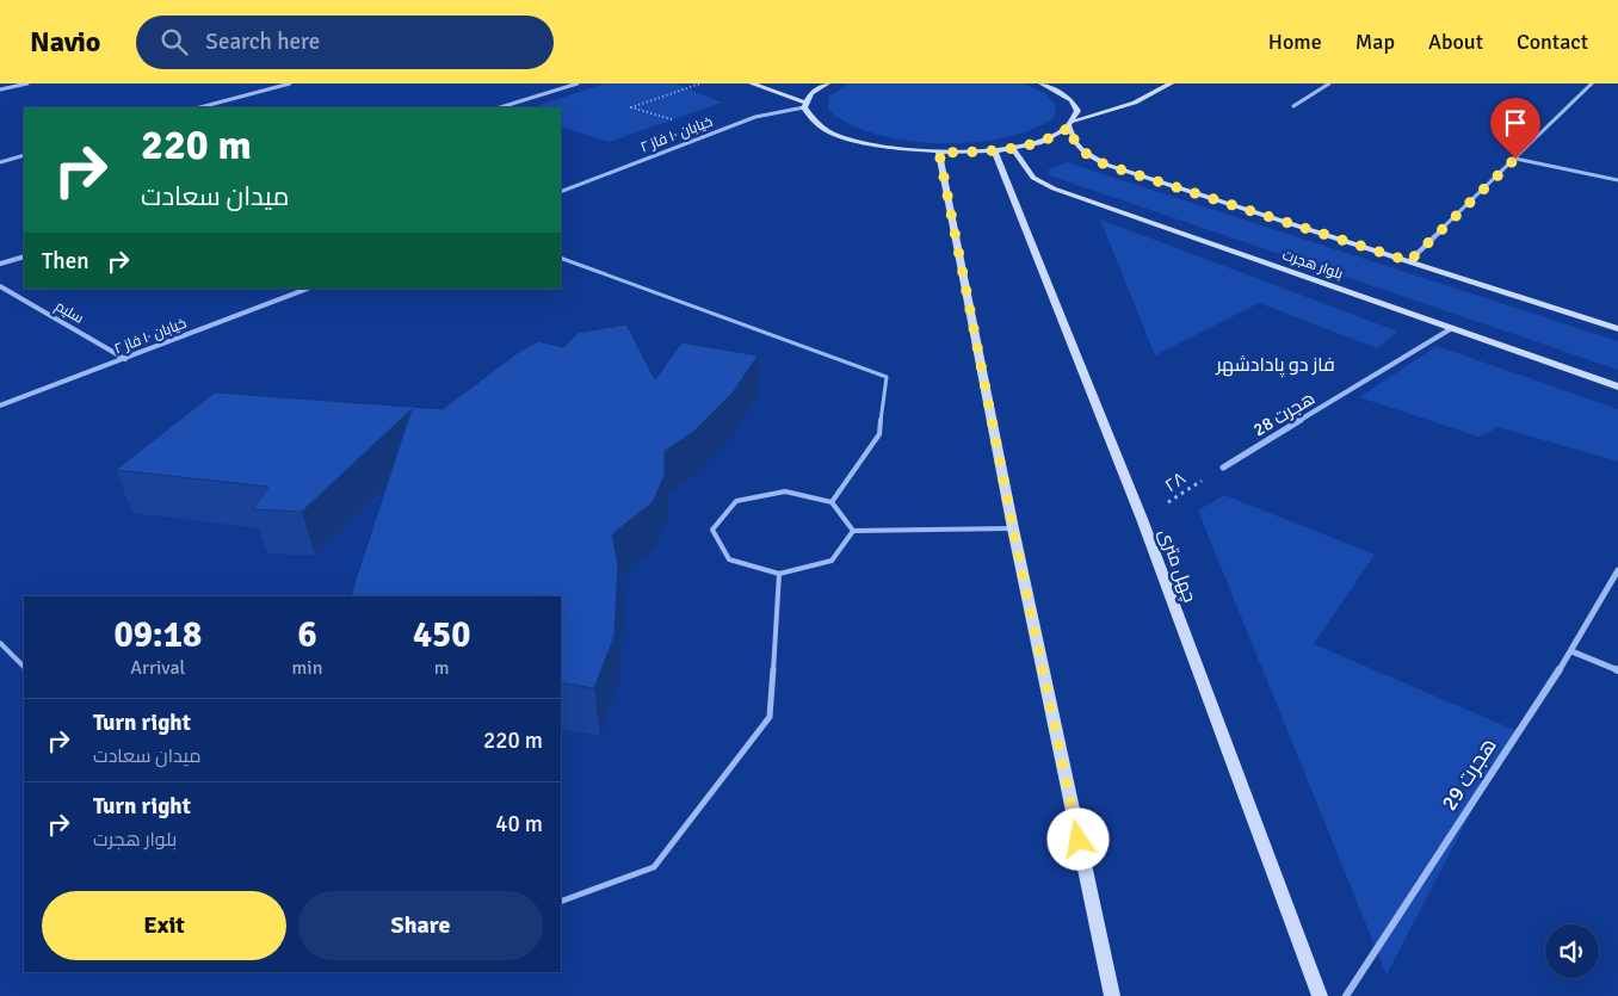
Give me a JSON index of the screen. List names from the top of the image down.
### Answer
{
  "streets": {
    "main road": ["بلوار هجرت", "چهل متری"],
    "street": [
      "خیابان ۱۰ فاز ۲",
      "سلیم",
      "هجرت 28",
      "هجرت 29"
    ],
    "path": ["۲۸"]
  },
  "crossings": [
    ["خیابان ۱۰ فاز ۲", "سلیم"],
    ["بلوار هجرت", "هجرت 28"],
    ["هجرت 28", "۲۸"],
    ["۲۸", "چهل متری"]
  ],
  "districts": ["فاز دو پادادشهر"],
  "page": {
    "header": "Navio",
    "search": "Search here",
    "nav": [
      "Home",
      "Map",
      "About",
      "Contact"
    ],
    "turn": ["220 m", "میدان سعادت"],
    "then": "Then",
    "eta": [
      "09:18",
      "Arrival",
      "6",
      "min",
      "450",
      "m"
    ],
    "list": [
      {
        "name": "Turn right",
        "note": "میدان سعادت",
        "value": "220 m"
      },
      {
        "name": "Turn right",
        "note": "بلوار هجرت",
        "value": "40 m"
      }
    ],
    "buttons": ["Exit", "Share"]
  }
}
